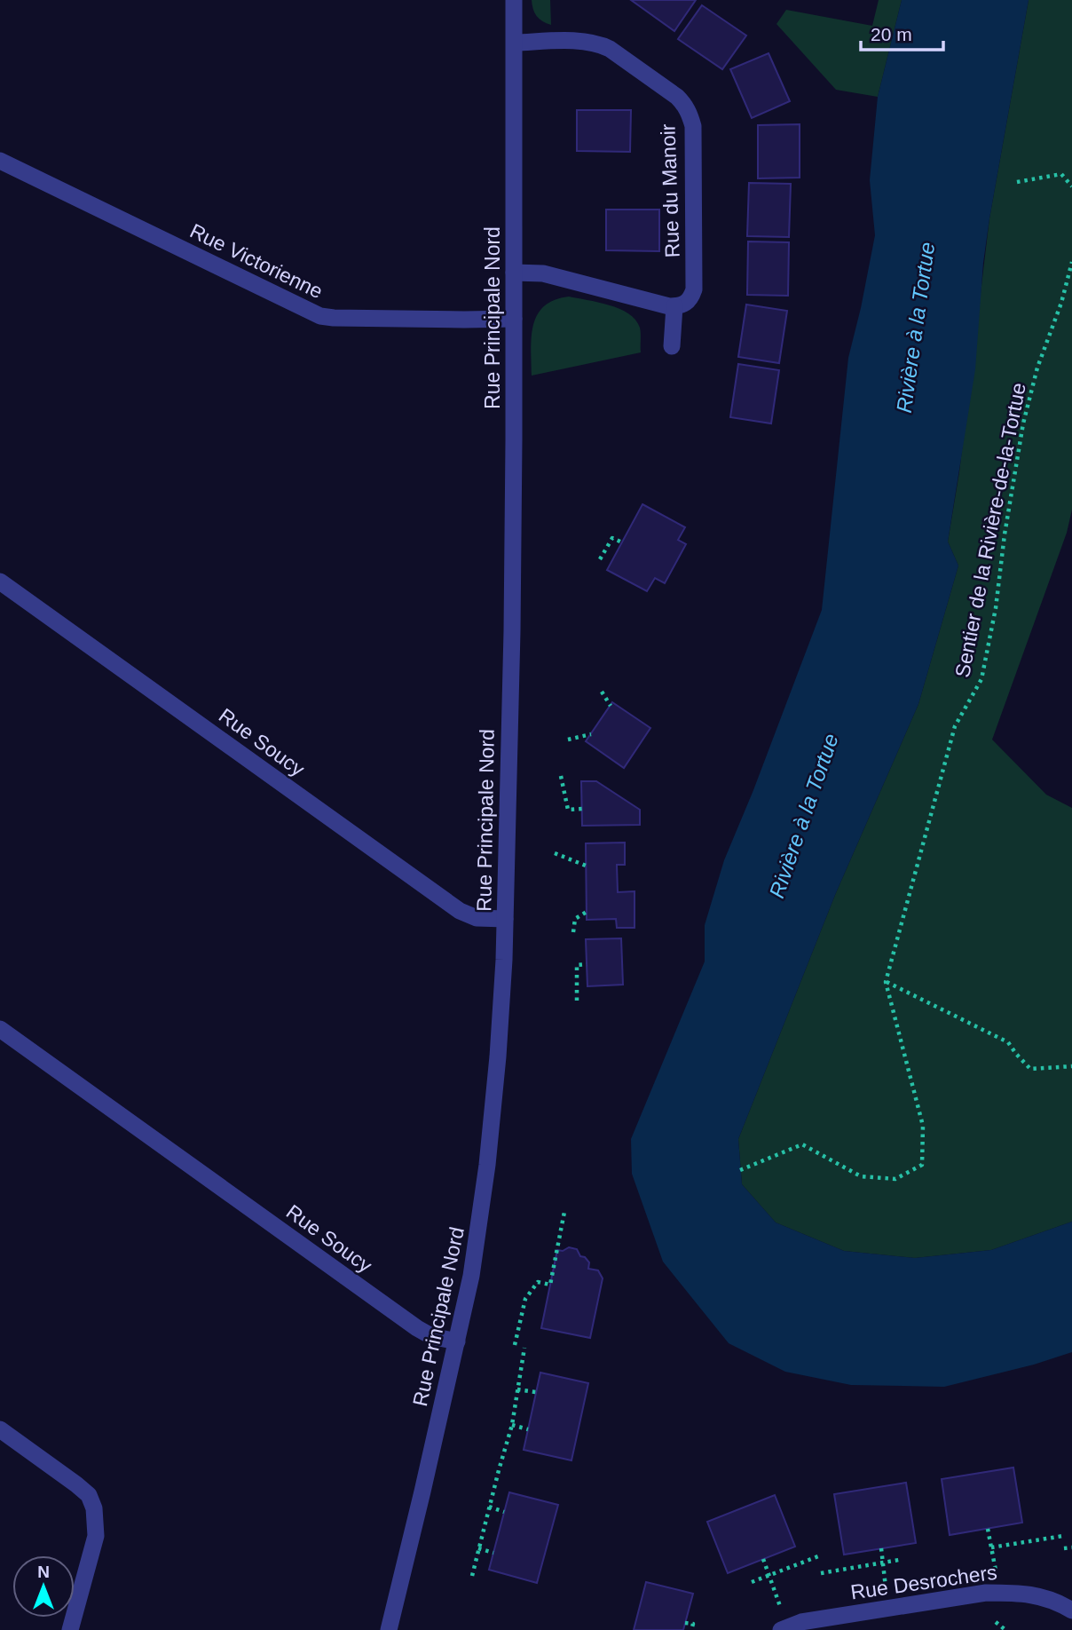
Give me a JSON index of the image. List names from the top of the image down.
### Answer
{
  "streets": {
    "street": [
      "Rue du Manoir",
      "Rue Victorienne",
      "Rue Principale Nord",
      "Rue Soucy",
      "Rue Desrochers"
    ],
    "path": ["Sentier de la Rivière-de-la-Tortue"]
  },
  "crossings": [
    ["Rue du Manoir", "Rue Principale Nord"],
    ["Rue Victorienne", "Rue Principale Nord"],
    ["Rue Principale Nord", "Rue Soucy"]
  ],
  "water": ["Rivière à la Tortue"],
  "scale_bar": "20 m",
  "north": "top"
}
